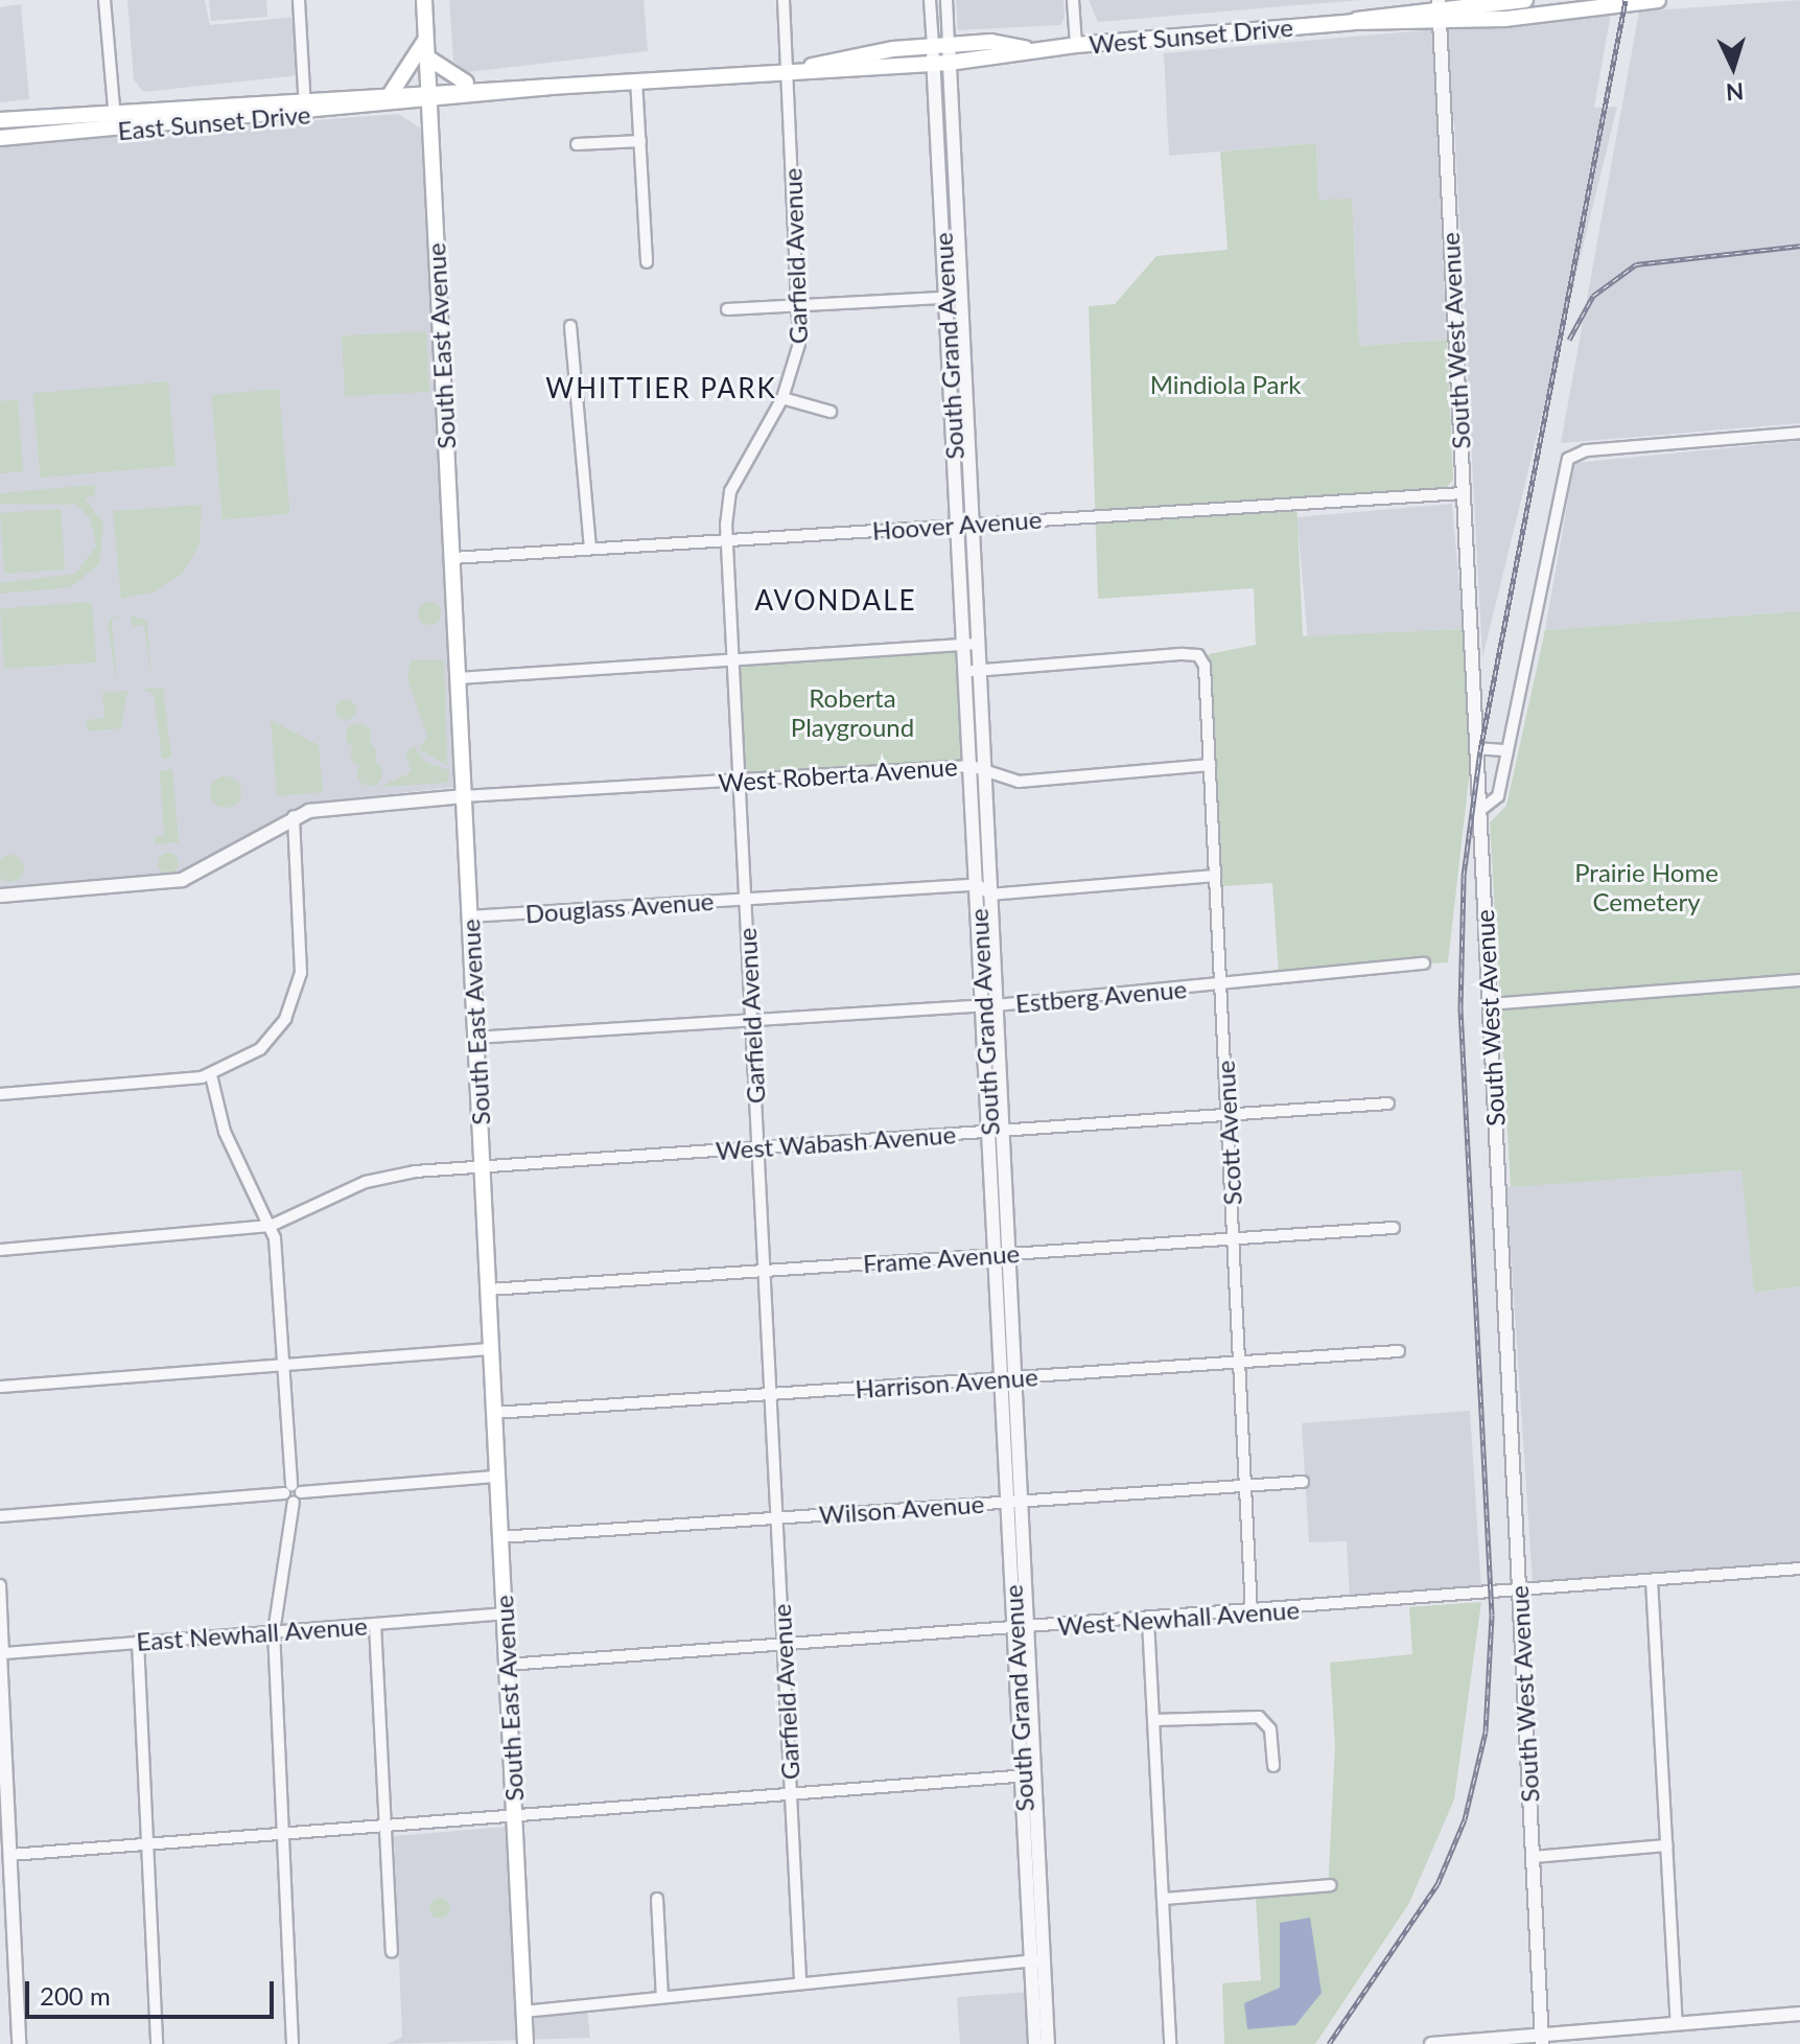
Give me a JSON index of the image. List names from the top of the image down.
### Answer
{
  "streets": {
    "main road": ["West Sunset Drive", "East Sunset Drive", "South East Avenue"],
    "street": [
      "Garfield Avenue",
      "South West Avenue",
      "South Grand Avenue",
      "Hoover Avenue",
      "West Roberta Avenue",
      "Douglass Avenue",
      "Estberg Avenue",
      "Scott Avenue",
      "West Wabash Avenue",
      "Frame Avenue",
      "Harrison Avenue",
      "Wilson Avenue",
      "West Newhall Avenue",
      "East Newhall Avenue"
    ]
  },
  "crossings": [
    ["West Sunset Drive", "East Sunset Drive"],
    ["West Sunset Drive", "Garfield Avenue"],
    ["West Sunset Drive", "South West Avenue"],
    ["West Sunset Drive", "South East Avenue"],
    ["West Sunset Drive", "South Grand Avenue"],
    ["East Sunset Drive", "South East Avenue"],
    ["Garfield Avenue", "Hoover Avenue"],
    ["Garfield Avenue", "West Roberta Avenue"],
    ["Garfield Avenue", "Douglass Avenue"],
    ["Garfield Avenue", "Estberg Avenue"],
    ["Garfield Avenue", "West Wabash Avenue"],
    ["Garfield Avenue", "Frame Avenue"],
    ["Garfield Avenue", "Harrison Avenue"],
    ["Garfield Avenue", "Wilson Avenue"],
    ["Garfield Avenue", "West Newhall Avenue"],
    ["South West Avenue", "Hoover Avenue"],
    ["South West Avenue", "West Newhall Avenue"],
    ["South East Avenue", "Hoover Avenue"],
    ["South East Avenue", "West Roberta Avenue"],
    ["South East Avenue", "Douglass Avenue"],
    ["South East Avenue", "Estberg Avenue"],
    ["South East Avenue", "West Wabash Avenue"],
    ["South East Avenue", "Frame Avenue"],
    ["South East Avenue", "Harrison Avenue"],
    ["South East Avenue", "Wilson Avenue"],
    ["South East Avenue", "West Newhall Avenue"],
    ["South East Avenue", "East Newhall Avenue"],
    ["South Grand Avenue", "Hoover Avenue"],
    ["South Grand Avenue", "West Roberta Avenue"],
    ["South Grand Avenue", "Douglass Avenue"],
    ["South Grand Avenue", "Estberg Avenue"],
    ["South Grand Avenue", "Scott Avenue"],
    ["South Grand Avenue", "West Wabash Avenue"],
    ["South Grand Avenue", "Frame Avenue"],
    ["South Grand Avenue", "Harrison Avenue"],
    ["South Grand Avenue", "Wilson Avenue"],
    ["South Grand Avenue", "West Newhall Avenue"],
    ["West Roberta Avenue", "Scott Avenue"],
    ["Estberg Avenue", "Scott Avenue"],
    ["Scott Avenue", "West Wabash Avenue"],
    ["Scott Avenue", "Frame Avenue"],
    ["Scott Avenue", "Harrison Avenue"],
    ["Scott Avenue", "Wilson Avenue"],
    ["Scott Avenue", "West Newhall Avenue"]
  ],
  "districts": ["WHITTIER PARK", "AVONDALE"],
  "parks": ["Mindiola Park", "Roberta Playground", "Prairie Home Cemetery"],
  "scale_bar": "200 m",
  "north": "bottom"
}
